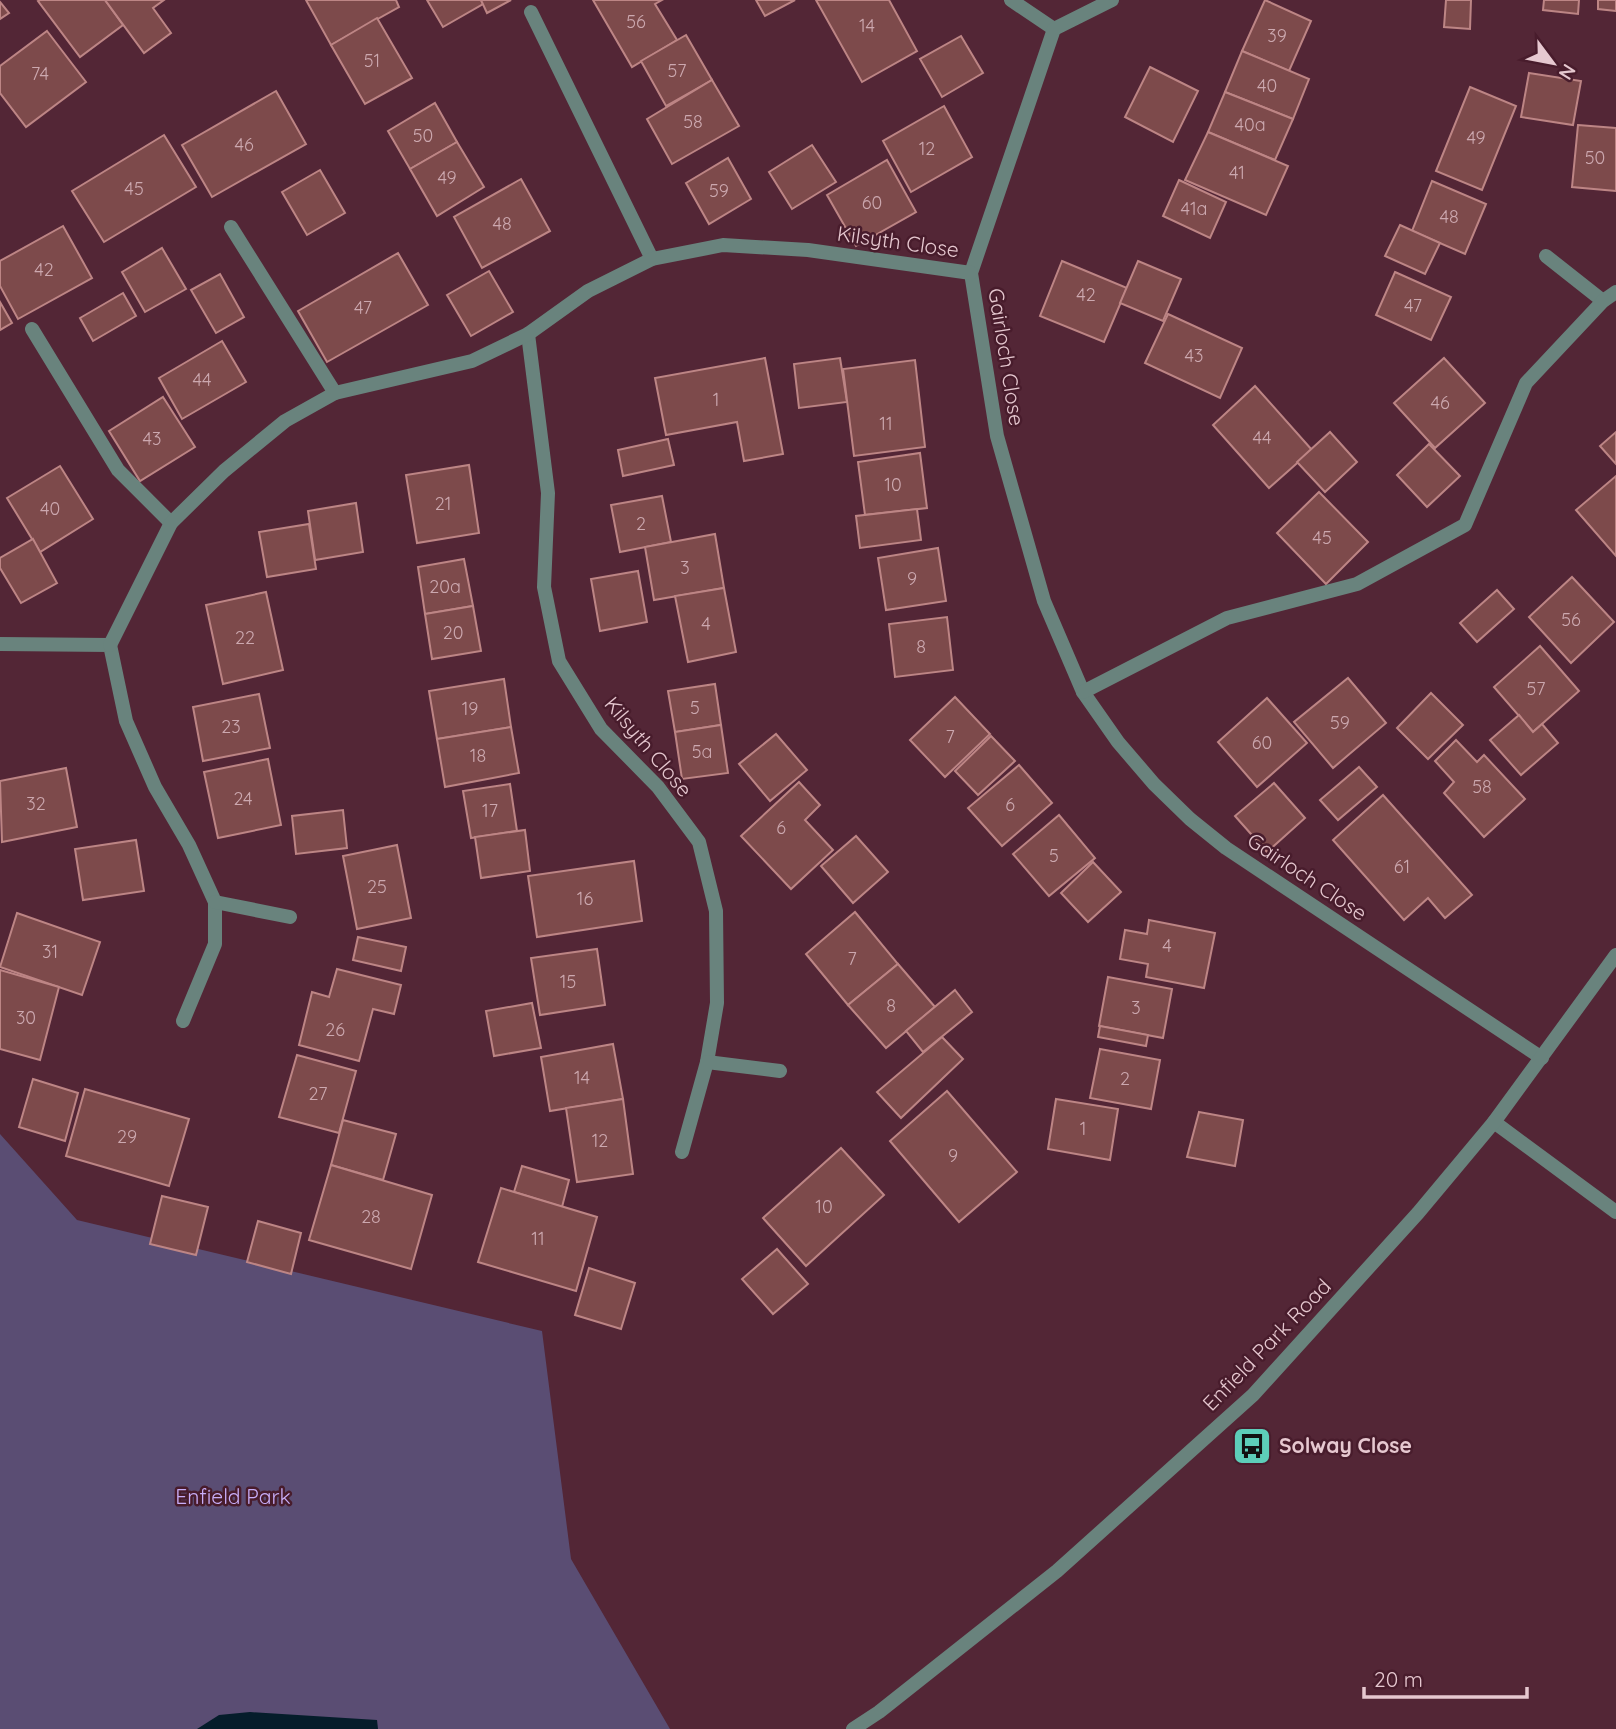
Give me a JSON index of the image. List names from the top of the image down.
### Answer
{
  "streets": {
    "street": ["Kilsyth Close", "Gairloch Close", "Enfield Park Road"]
  },
  "crossings": [
    ["Kilsyth Close", "Gairloch Close"],
    ["Gairloch Close", "Enfield Park Road"]
  ],
  "parks": ["Enfield Park"],
  "places": {
    "bus stop": ["Solway Close"]
  },
  "house_numbers": [
    "56",
    "14",
    "39",
    "51",
    "57",
    "74",
    "40",
    "58",
    "40a",
    "50",
    "49",
    "46",
    "12",
    "50",
    "41",
    "49",
    "45",
    "59",
    "60",
    "41a",
    "48",
    "48",
    "42",
    "42",
    "47",
    "47",
    "43",
    "44",
    "1",
    "46",
    "11",
    "44",
    "43",
    "10",
    "21",
    "40",
    "2",
    "45",
    "3",
    "9",
    "20a",
    "56",
    "4",
    "20",
    "22",
    "8",
    "57",
    "5",
    "19",
    "59",
    "23",
    "7",
    "60",
    "5a",
    "18",
    "58",
    "24",
    "32",
    "6",
    "17",
    "6",
    "5",
    "61",
    "25",
    "16",
    "4",
    "31",
    "7",
    "15",
    "8",
    "3",
    "30",
    "26",
    "14",
    "2",
    "27",
    "1",
    "29",
    "12",
    "9",
    "10",
    "28",
    "11"
  ],
  "scale_bar": "20 m",
  "north": "bottom right"
}
